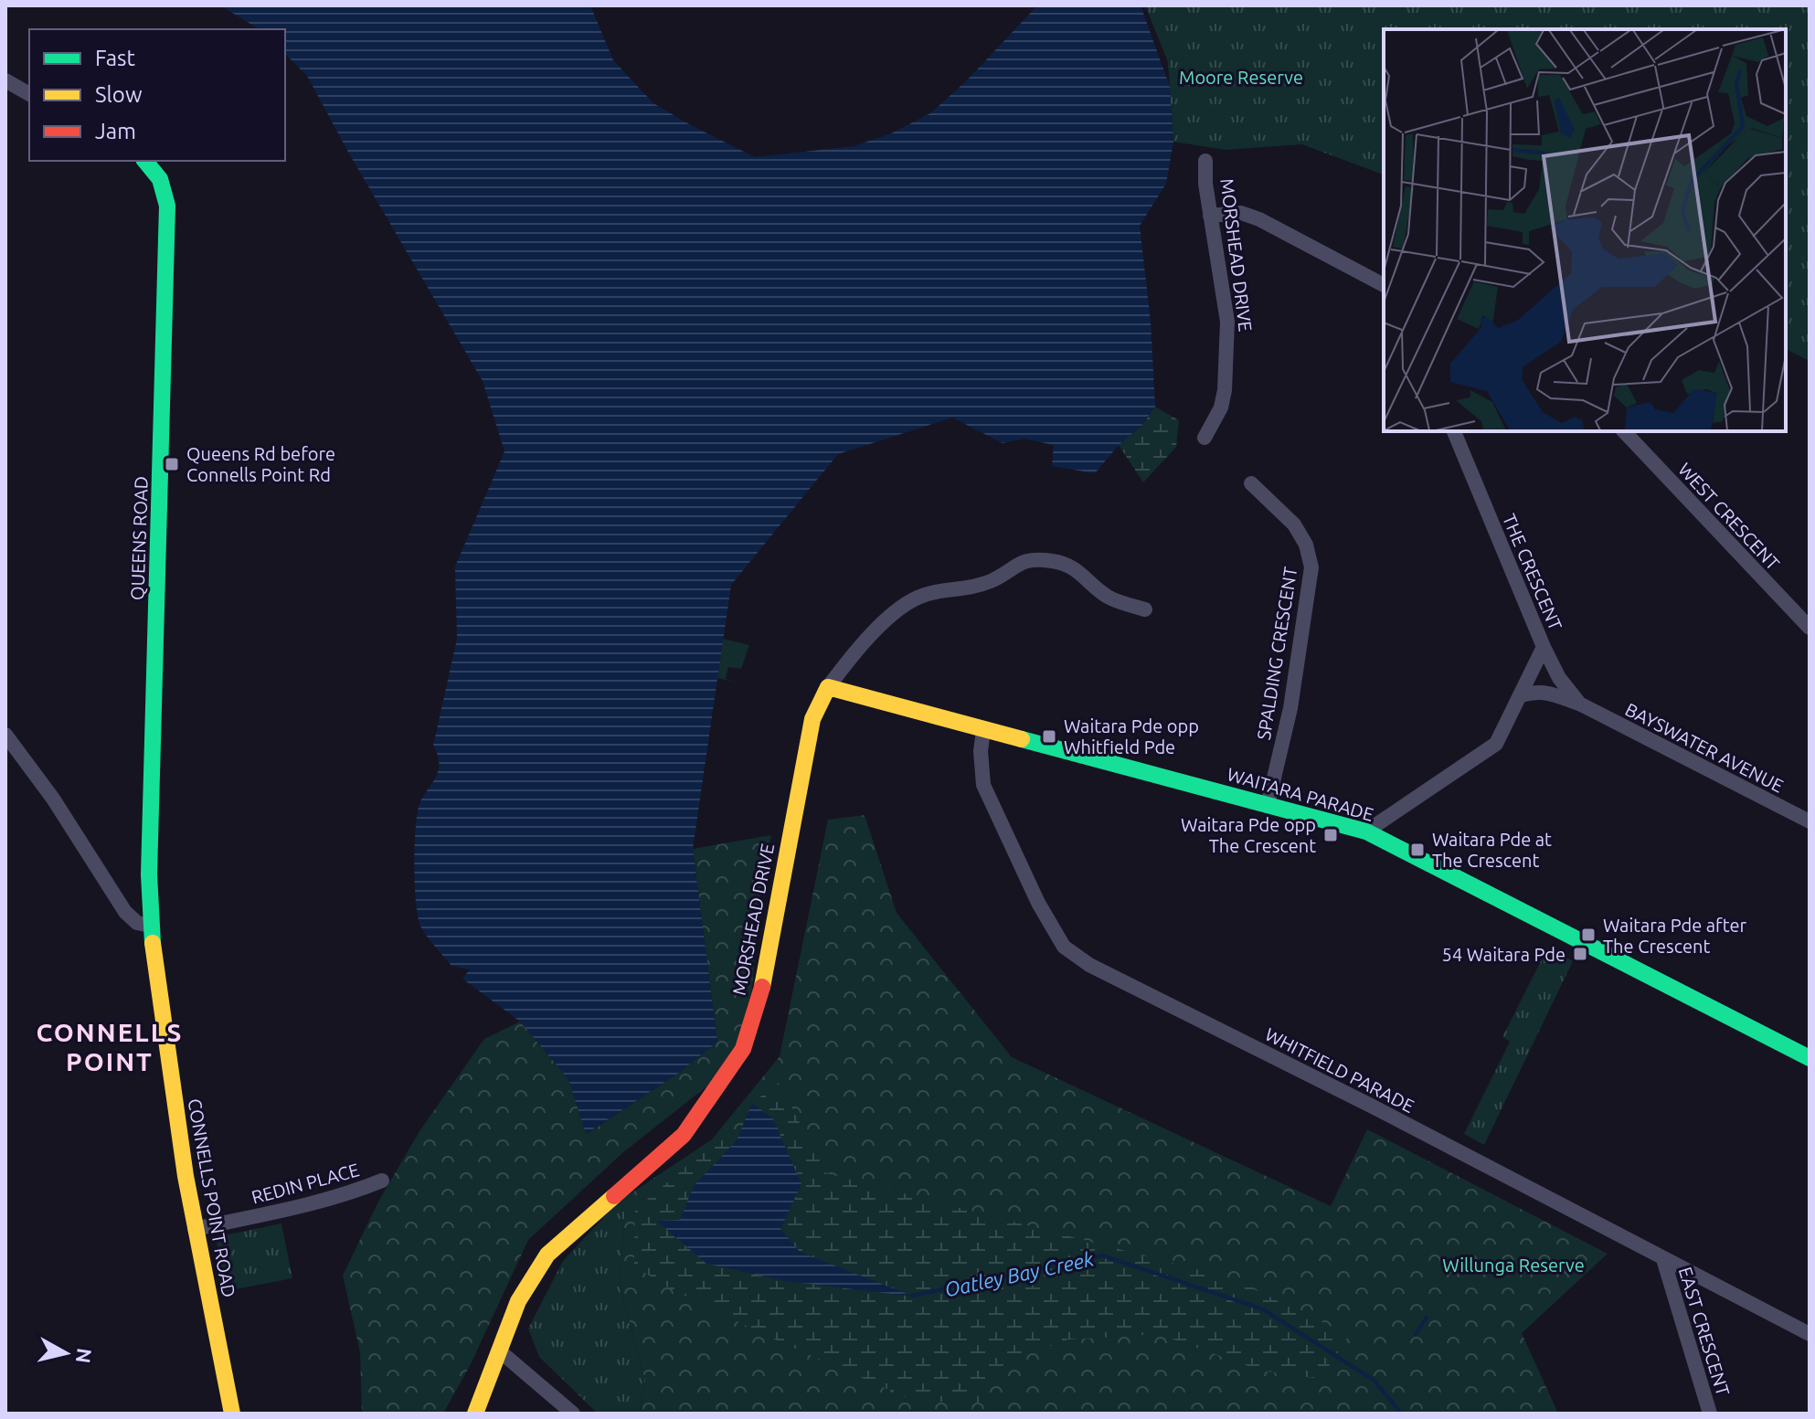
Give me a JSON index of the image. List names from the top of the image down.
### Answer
{
  "streets": {
    "street": [
      "MORSHEAD DRIVE",
      "WEST CRESCENT",
      "QUEENS ROAD",
      "THE CRESCENT",
      "SPALDING CRESCENT",
      "BAYSWATER AVENUE",
      "WAITARA PARADE",
      "WHITFIELD PARADE",
      "REDIN PLACE",
      "CONNELLS POINT ROAD",
      "EAST CRESCENT"
    ]
  },
  "crossings": [
    ["MORSHEAD DRIVE", "WAITARA PARADE"],
    ["QUEENS ROAD", "CONNELLS POINT ROAD"],
    ["THE CRESCENT", "BAYSWATER AVENUE"],
    ["THE CRESCENT", "WAITARA PARADE"],
    ["SPALDING CRESCENT", "WAITARA PARADE"],
    ["WAITARA PARADE", "WHITFIELD PARADE"],
    ["WHITFIELD PARADE", "EAST CRESCENT"],
    ["REDIN PLACE", "CONNELLS POINT ROAD"]
  ],
  "districts": ["CONNELLS POINT"],
  "water": ["Oatley Bay Creek"],
  "parks": ["Moore Reserve", "Willunga Reserve"],
  "places": {
    "transit": [
      "Queens Rd before Connells Point Rd",
      "Waitara Pde opp Whitfield Pde",
      "Waitara Pde opp The Crescent",
      "Waitara Pde at The Crescent",
      "Waitara Pde after The Crescent",
      "54 Waitara Pde"
    ]
  },
  "legend": ["Fast", "Slow", "Jam"],
  "north": "right"
}
